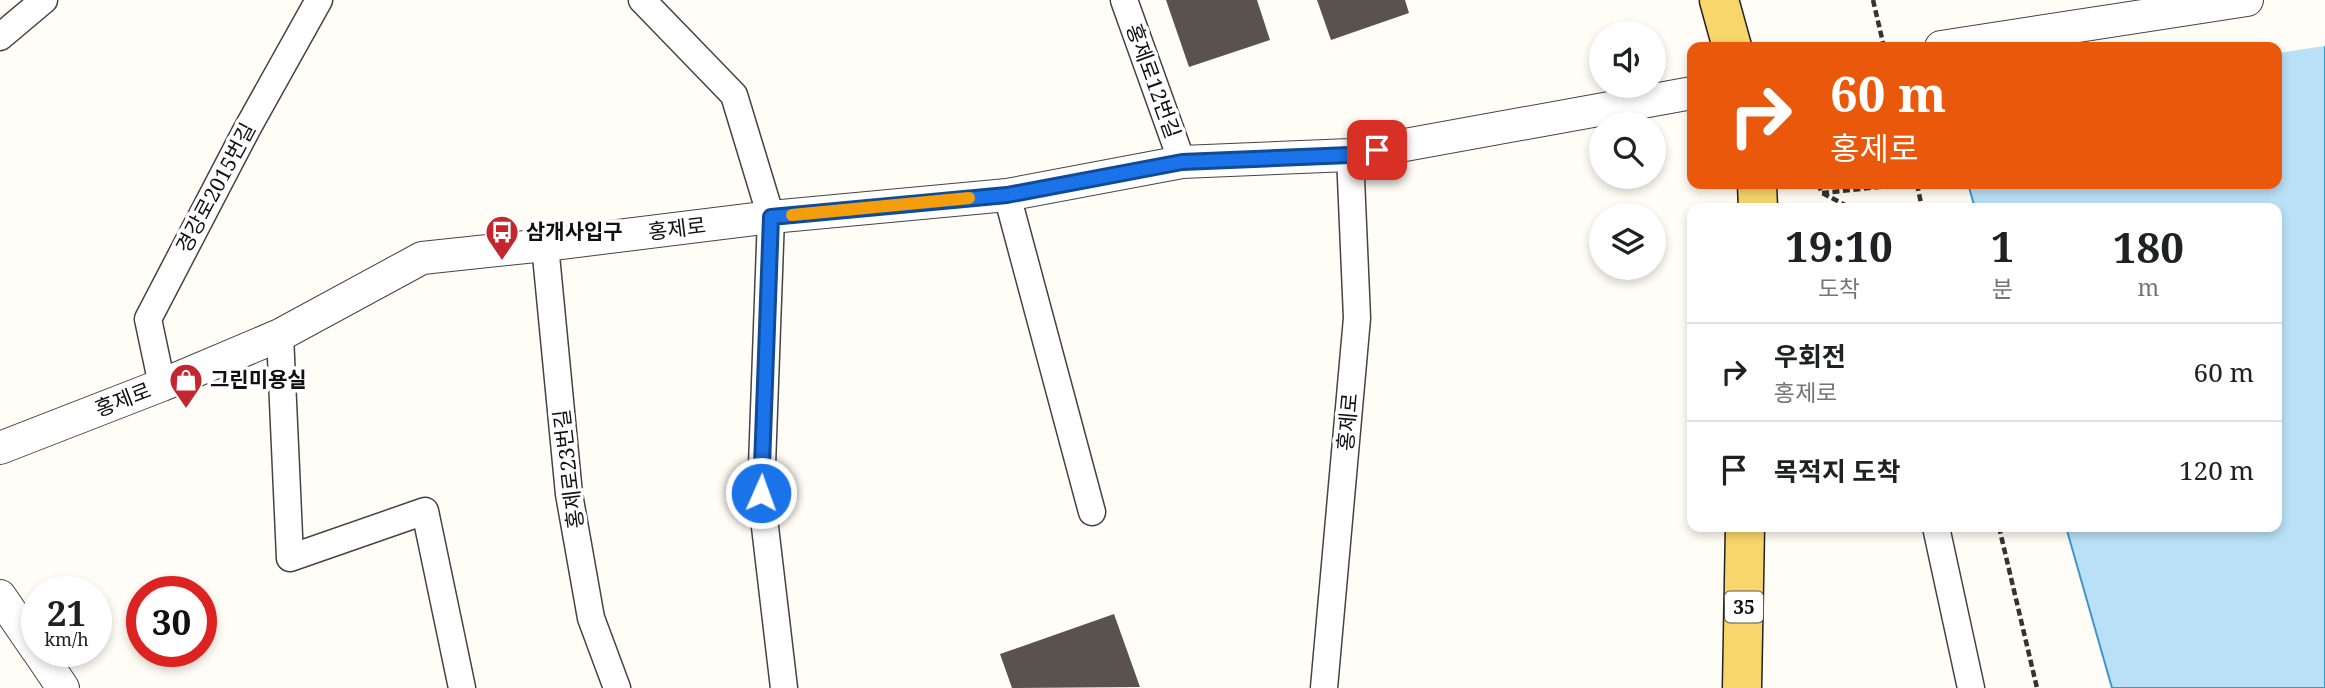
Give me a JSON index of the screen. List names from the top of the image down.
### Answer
{
  "streets": {
    "main road": ["35"],
    "street": [
      "홍제로12번길",
      "경강로2015번길",
      "홍제로",
      "홍제로23번길"
    ]
  },
  "crossings": [
    ["홍제로12번길", "홍제로"],
    ["경강로2015번길", "홍제로"],
    ["홍제로", "홍제로23번길"]
  ],
  "places": {
    "bus stop": ["삼개사입구"],
    "shop": ["그린미용실"]
  },
  "page": {
    "turn": ["60 m", "홍제로"],
    "eta": [
      "19:10",
      "도착",
      "1",
      "분",
      "180",
      "m"
    ],
    "list": [
      {
        "name": "우회전",
        "note": "홍제로",
        "value": "60 m"
      },
      {
        "name": "목적지 도착",
        "value": "120 m"
      }
    ],
    "speed": "21 km/h",
    "limit": "30"
  }
}
